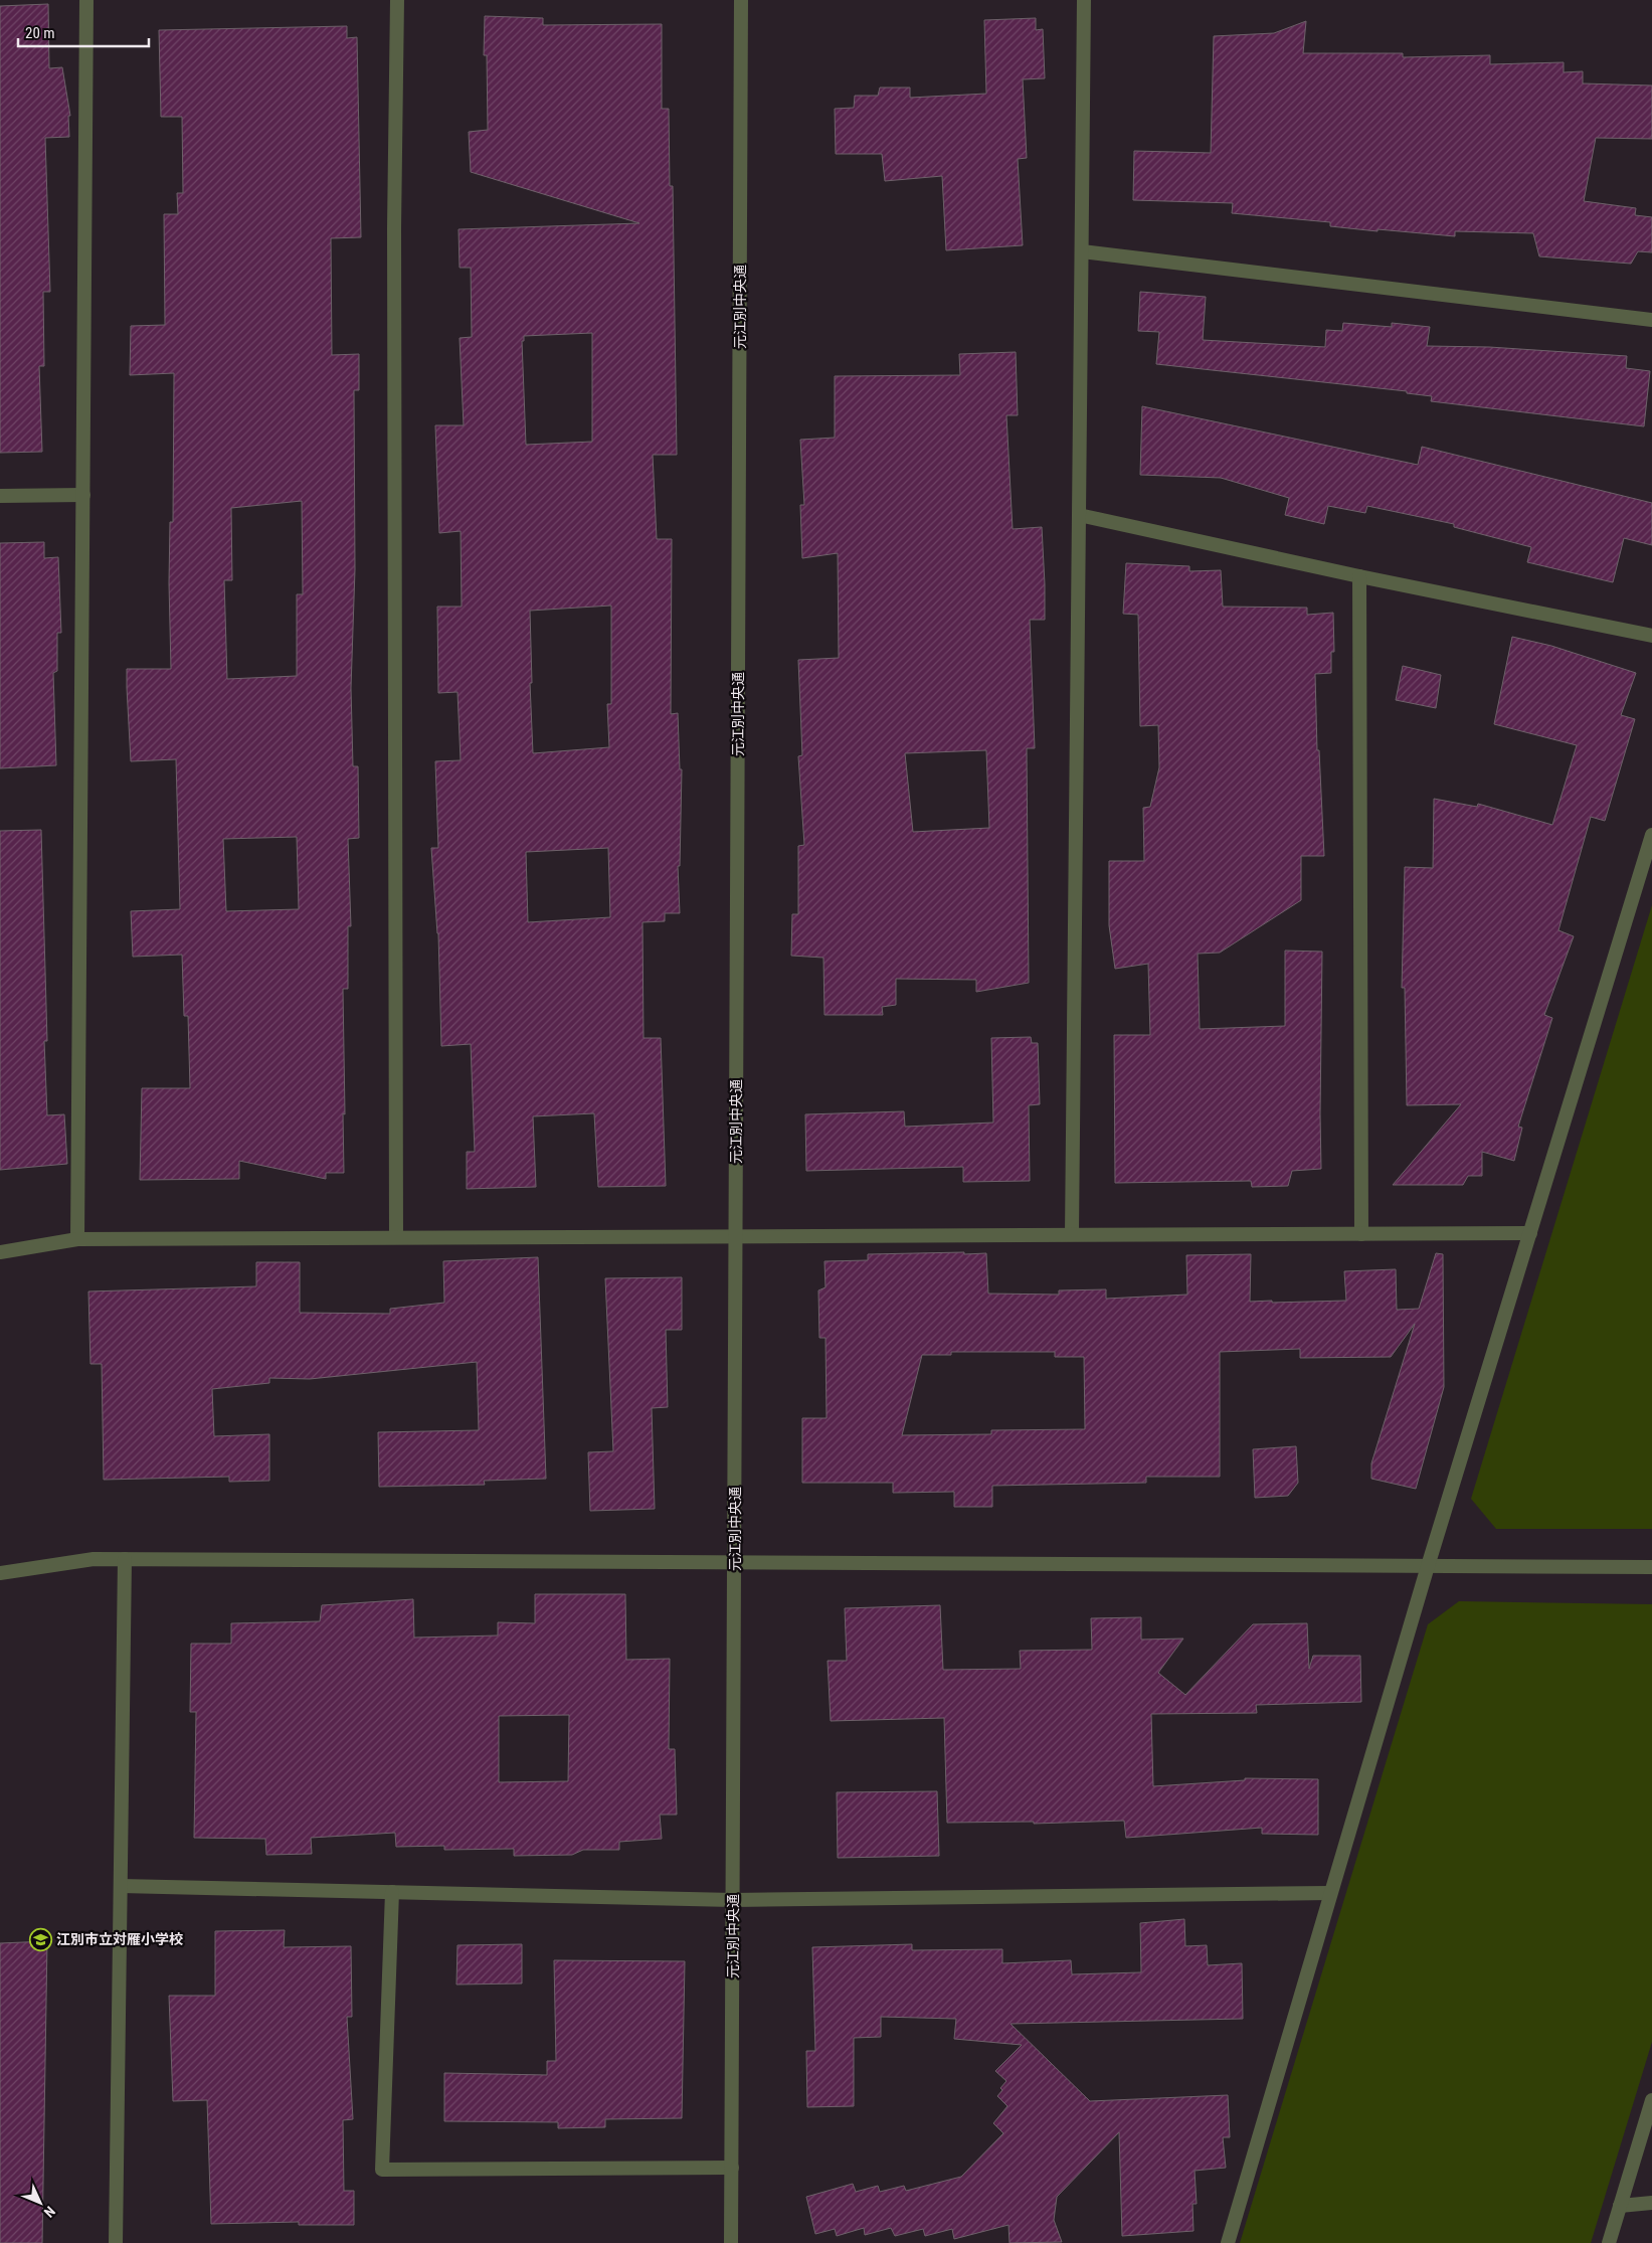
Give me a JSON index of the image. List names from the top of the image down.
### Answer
{
  "streets": {
    "street": ["元江別中央通"]
  },
  "places": {
    "school or university": ["江別市立対雁小学校"]
  },
  "scale_bar": "20 m",
  "north": "bottom right"
}
